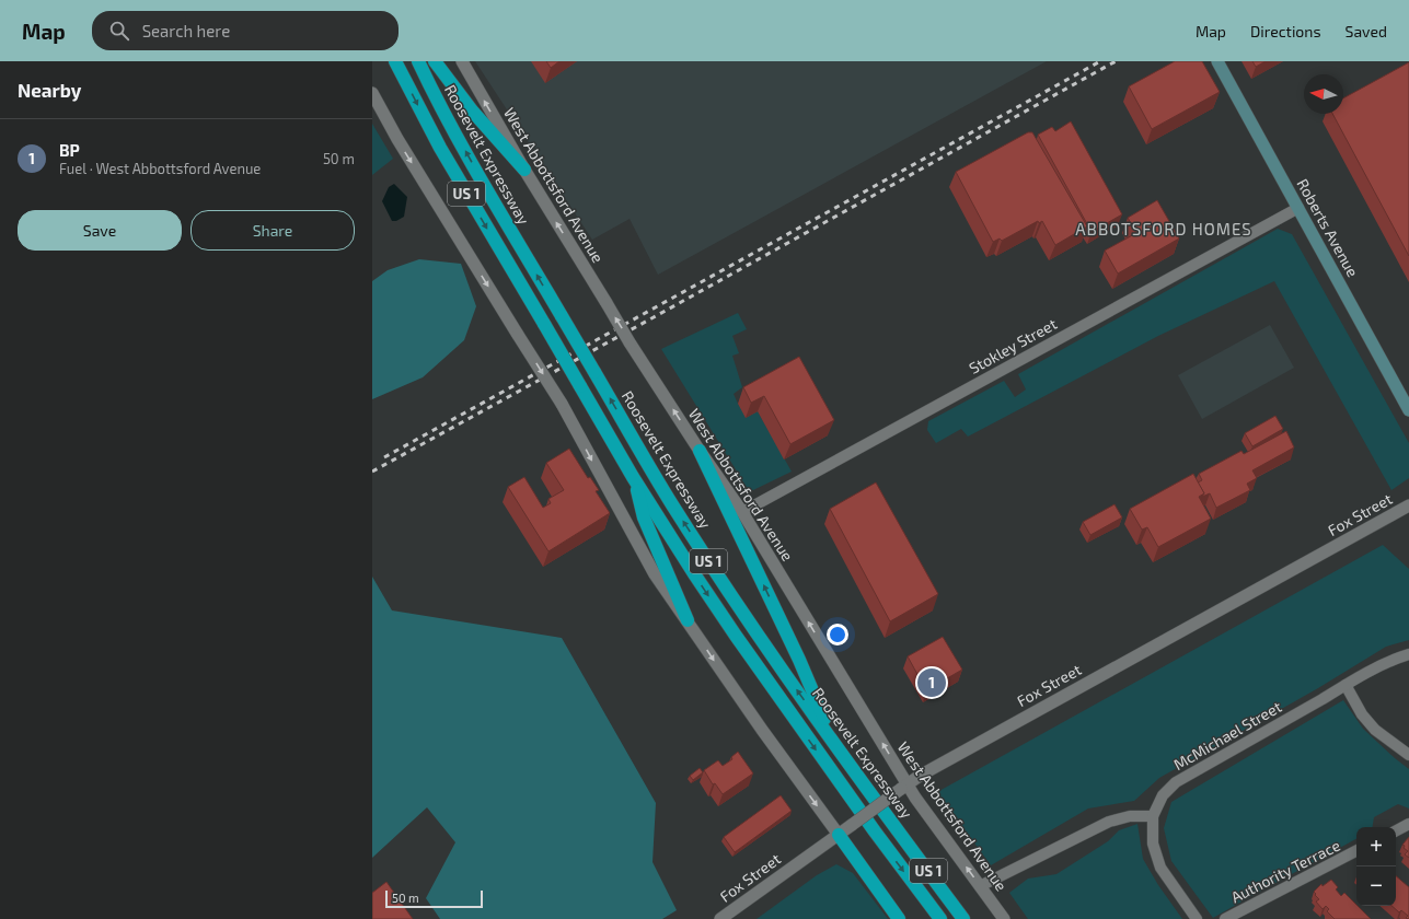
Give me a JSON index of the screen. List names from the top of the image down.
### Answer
{
  "streets": {
    "highway": ["Roosevelt Expressway", "US 1"],
    "main road": ["Roberts Avenue"],
    "street": [
      "West Abbottsford Avenue",
      "Stokley Street",
      "Fox Street",
      "McMichael Street",
      "Authority Terrace"
    ]
  },
  "crossings": [
    ["West Abbottsford Avenue", "Stokley Street"],
    ["West Abbottsford Avenue", "Fox Street"],
    ["Roberts Avenue", "Stokley Street"]
  ],
  "districts": ["ABBOTSFORD HOMES"],
  "scale_bar": "50 m",
  "north": "left",
  "page": {
    "header": "Map",
    "search": "Search here",
    "nav": ["Map", "Directions", "Saved"],
    "heading": "Nearby",
    "list": [
      {
        "mark": "1",
        "name": "BP",
        "note": "Fuel · West Abbottsford Avenue",
        "value": "50 m"
      }
    ],
    "buttons": ["Save", "Share"],
    "pins": "1",
    "map_buttons": ["+", "−"],
    "scale": "50 m"
  }
}
